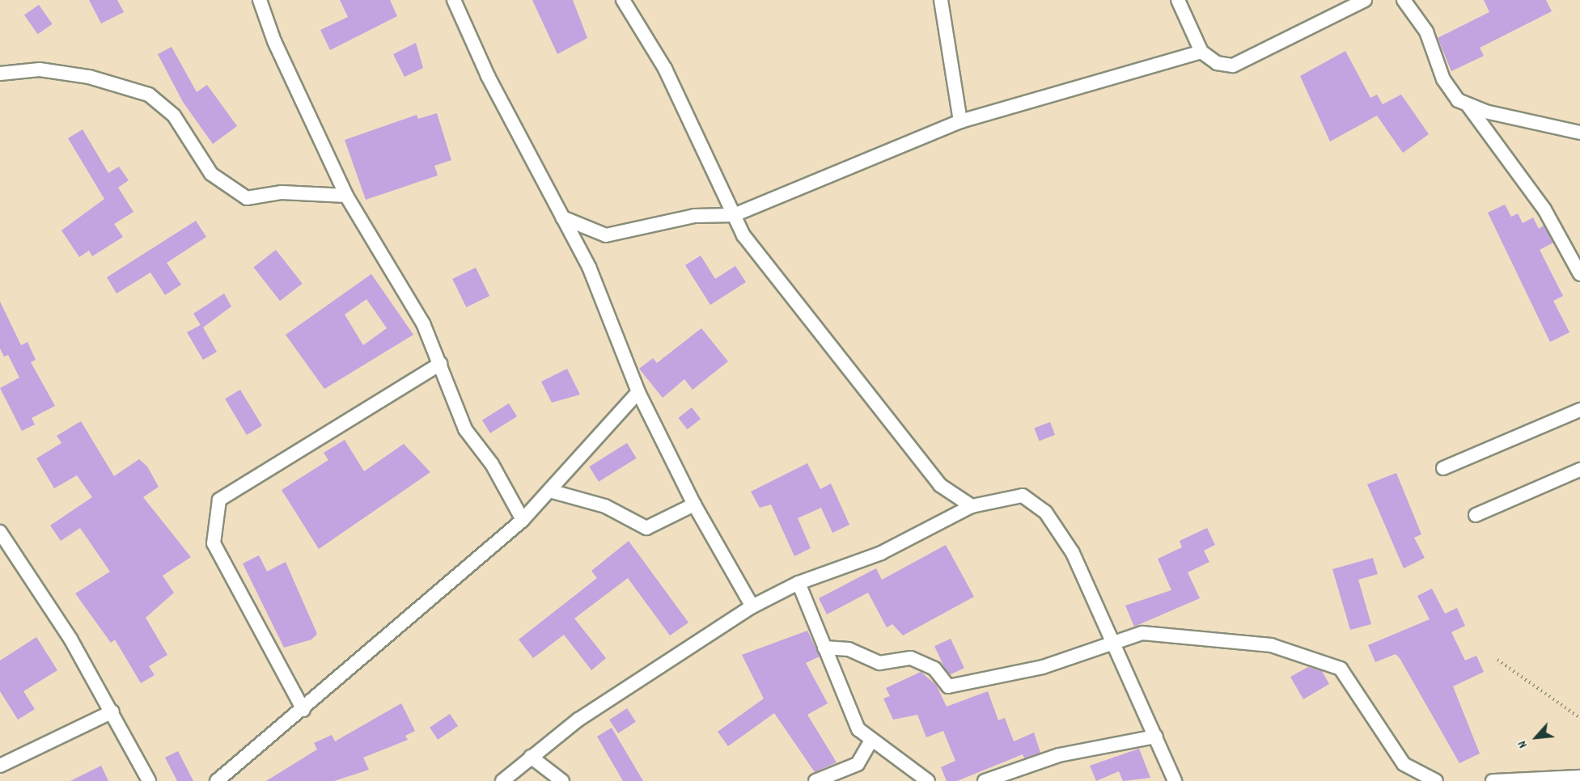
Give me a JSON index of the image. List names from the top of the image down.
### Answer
{
  "north": "bottom left"
}
